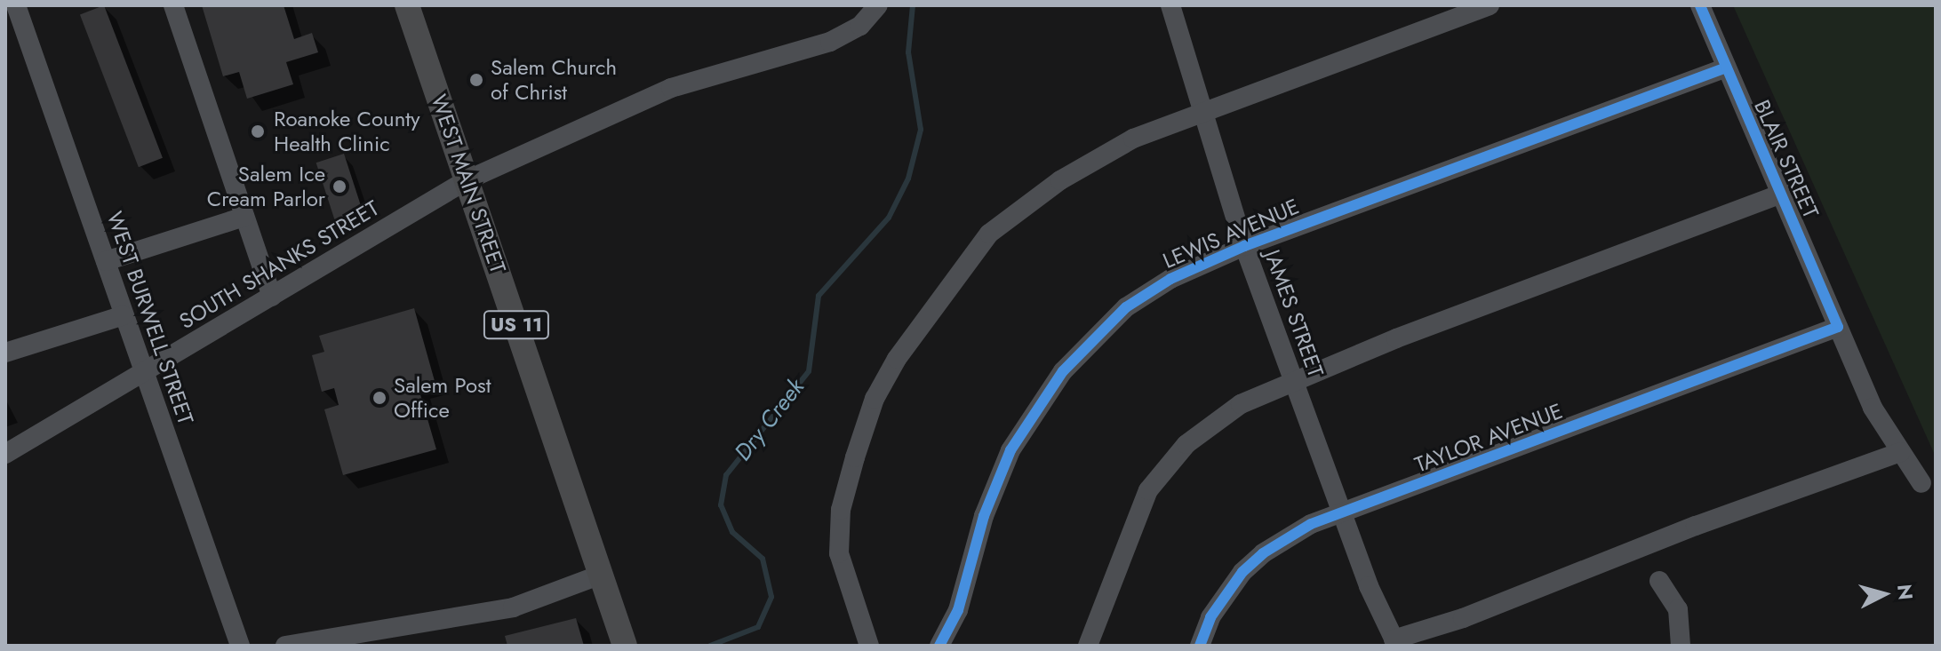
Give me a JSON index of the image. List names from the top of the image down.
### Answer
{
  "streets": {
    "main road": ["WEST MAIN STREET", "US 11"],
    "street": [
      "BLAIR STREET",
      "LEWIS AVENUE",
      "SOUTH SHANKS STREET",
      "JAMES STREET",
      "WEST BURWELL STREET",
      "TAYLOR AVENUE"
    ]
  },
  "crossings": [
    ["BLAIR STREET", "LEWIS AVENUE"],
    ["BLAIR STREET", "TAYLOR AVENUE"],
    ["WEST MAIN STREET", "SOUTH SHANKS STREET"],
    ["LEWIS AVENUE", "JAMES STREET"],
    ["SOUTH SHANKS STREET", "WEST BURWELL STREET"],
    ["JAMES STREET", "TAYLOR AVENUE"]
  ],
  "water": ["Dry Creek"],
  "places": [
    "Salem Church of Christ",
    "Roanoke County Health Clinic",
    "Salem Ice Cream Parlor",
    "Salem Post Office"
  ],
  "north": "right"
}
